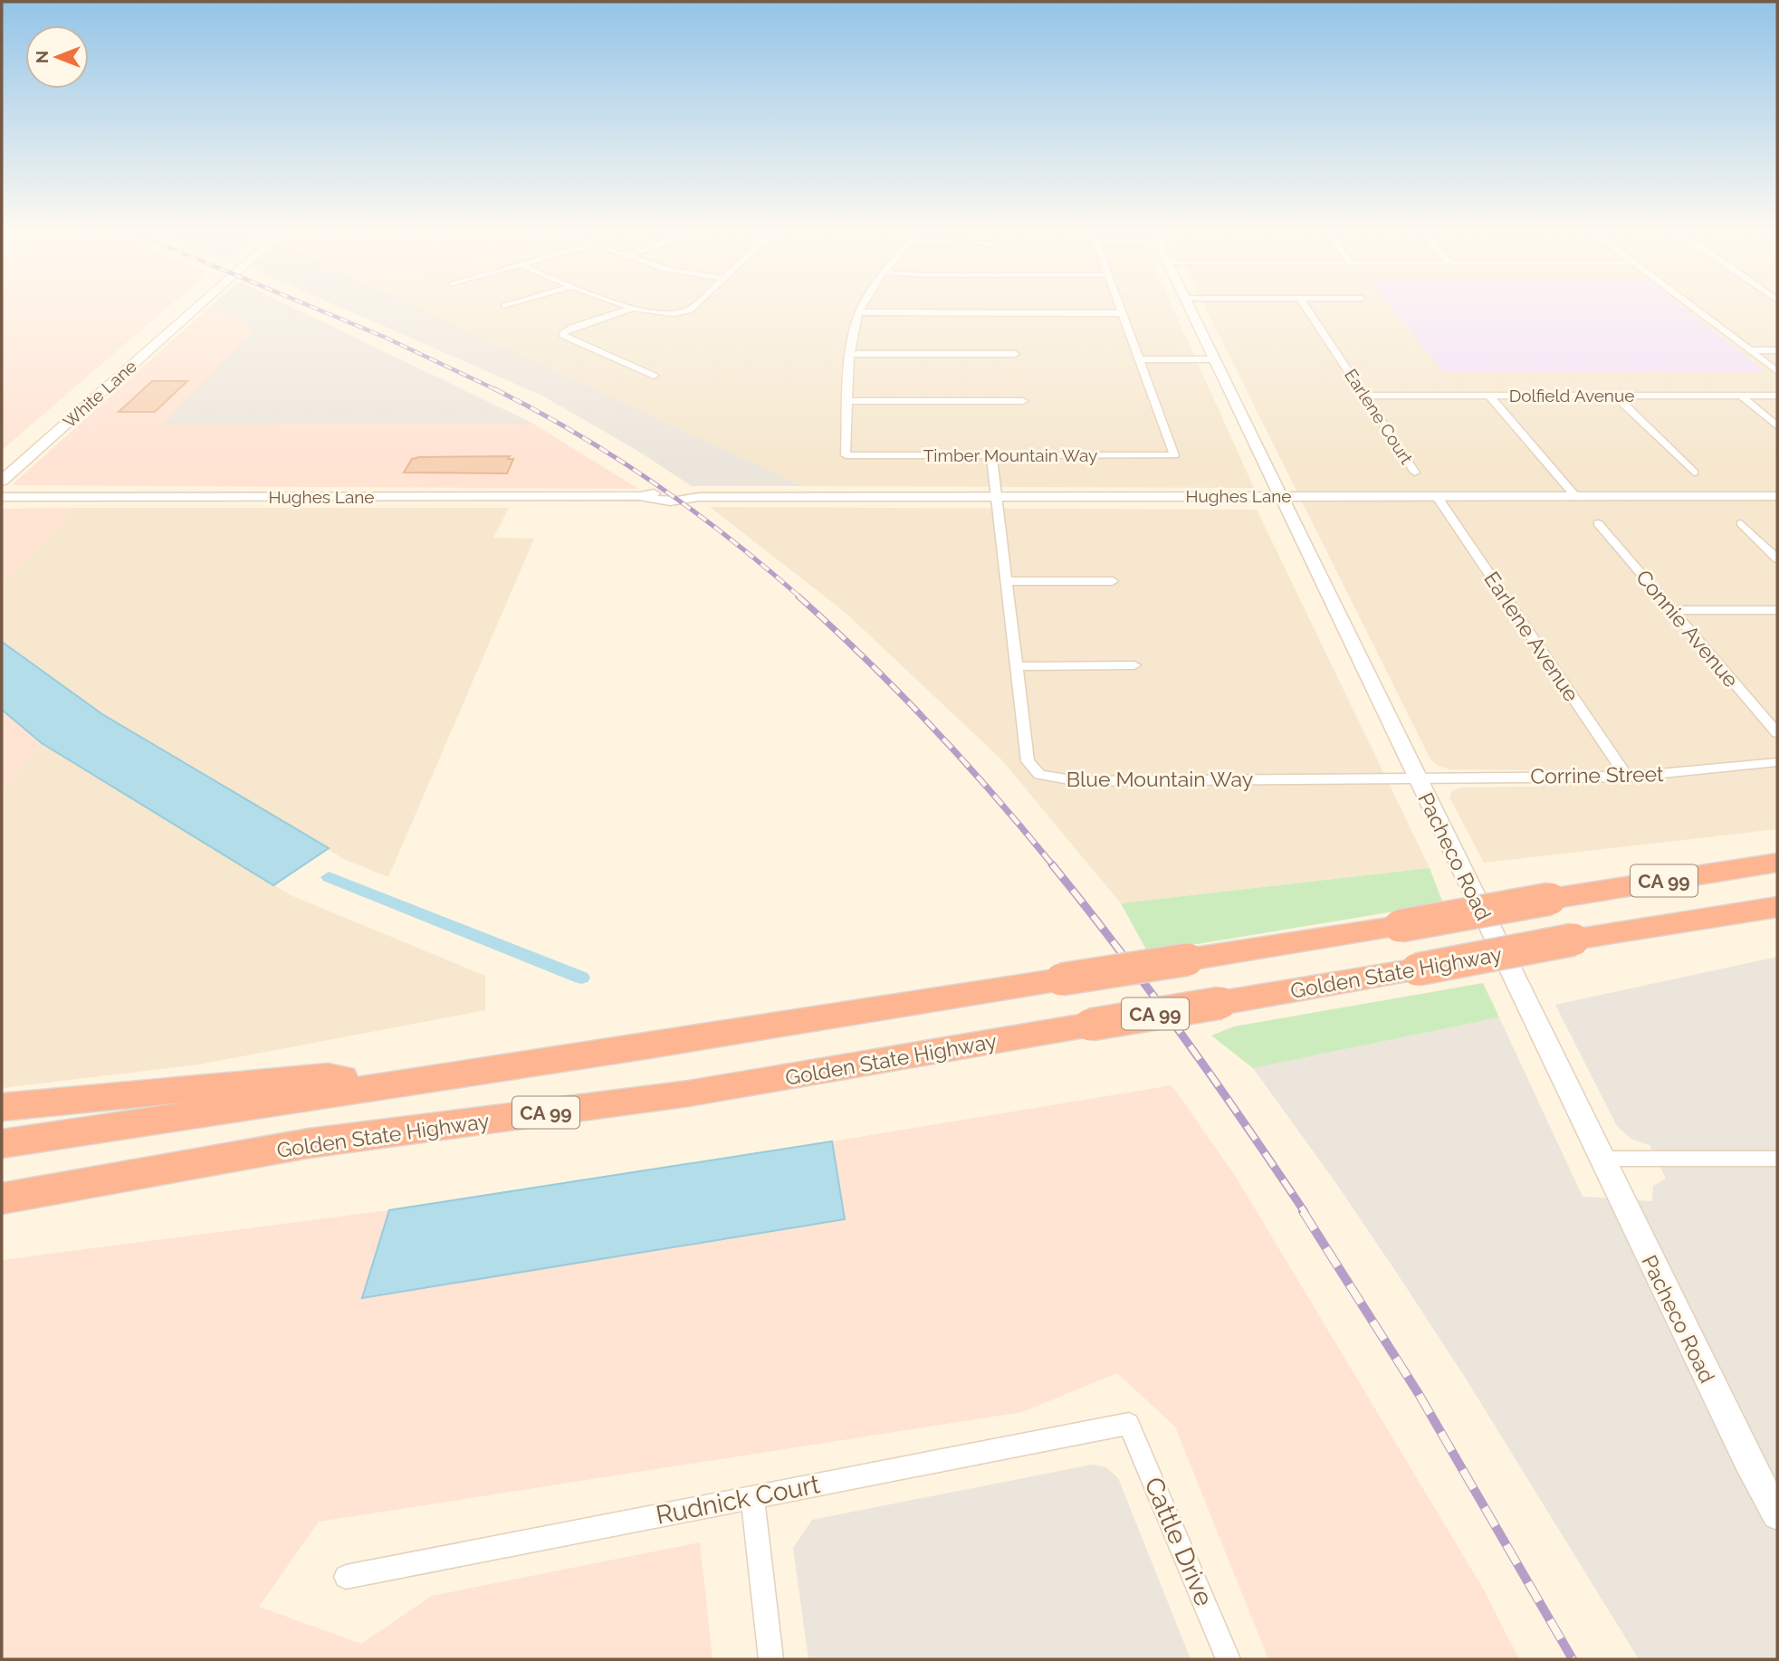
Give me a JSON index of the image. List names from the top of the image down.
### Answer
{
  "streets": {
    "highway": ["CA 99", "Golden State Highway"],
    "main road": ["White Lane"],
    "street": [
      "Dolfield Avenue",
      "Earlene Court",
      "Timber Mountain Way",
      "Hughes Lane",
      "Connie Avenue",
      "Earlene Avenue",
      "Corrine Street",
      "Blue Mountain Way",
      "Pacheco Road",
      "Rudnick Court",
      "Cattle Drive"
    ]
  },
  "crossings": [
    ["Dolfield Avenue", "Earlene Court"],
    ["Timber Mountain Way", "Blue Mountain Way"],
    ["Hughes Lane", "Earlene Avenue"],
    ["Hughes Lane", "Blue Mountain Way"],
    ["Hughes Lane", "Pacheco Road"],
    ["Earlene Avenue", "Corrine Street"],
    ["Corrine Street", "Blue Mountain Way"],
    ["Corrine Street", "Pacheco Road"],
    ["Blue Mountain Way", "Pacheco Road"],
    ["Rudnick Court", "Cattle Drive"]
  ],
  "north": "left"
}
